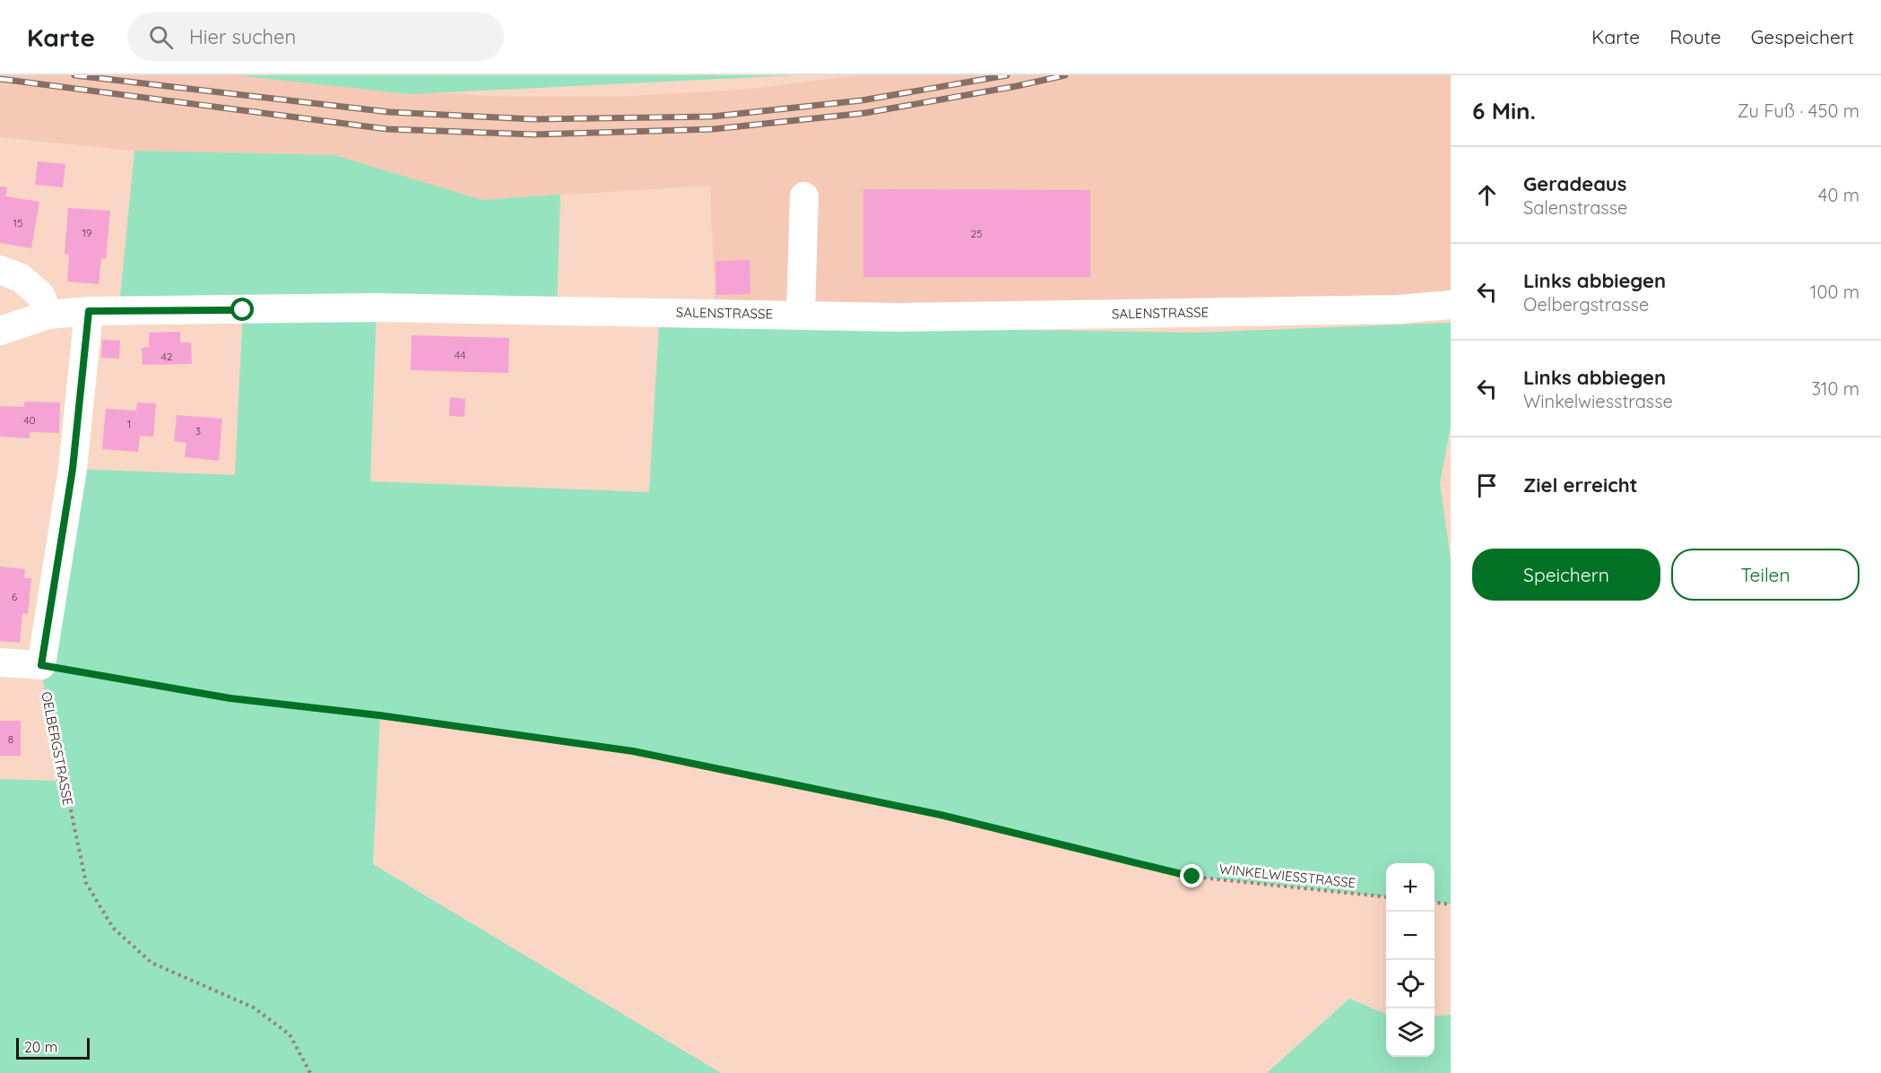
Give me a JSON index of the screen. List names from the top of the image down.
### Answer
{
  "streets": {
    "street": ["SALENSTRASSE"],
    "path": ["OELBERGSTRASSE", "WINKELWIESSTRASSE"]
  },
  "crossings": [
    ["OELBERGSTRASSE", "WINKELWIESSTRASSE"]
  ],
  "house_numbers": [
    "15",
    "19",
    "25",
    "44",
    "42",
    "40",
    "1",
    "3",
    "6",
    "8"
  ],
  "scale_bar": "20 m",
  "page": {
    "header": "Karte",
    "search": "Hier suchen",
    "nav": ["Karte", "Route", "Gespeichert"],
    "heading": ["6 Min.", "Zu Fuß · 450 m"],
    "list": [
      ["Geradeaus", "Salenstrasse", "40 m"],
      ["Links abbiegen", "Oelbergstrasse", "100 m"],
      ["Links abbiegen", "Winkelwiesstrasse", "310 m"],
      "Ziel erreicht"
    ],
    "buttons": ["Speichern", "Teilen"],
    "map_buttons": ["+", "−"],
    "scale": "20 m"
  }
}
